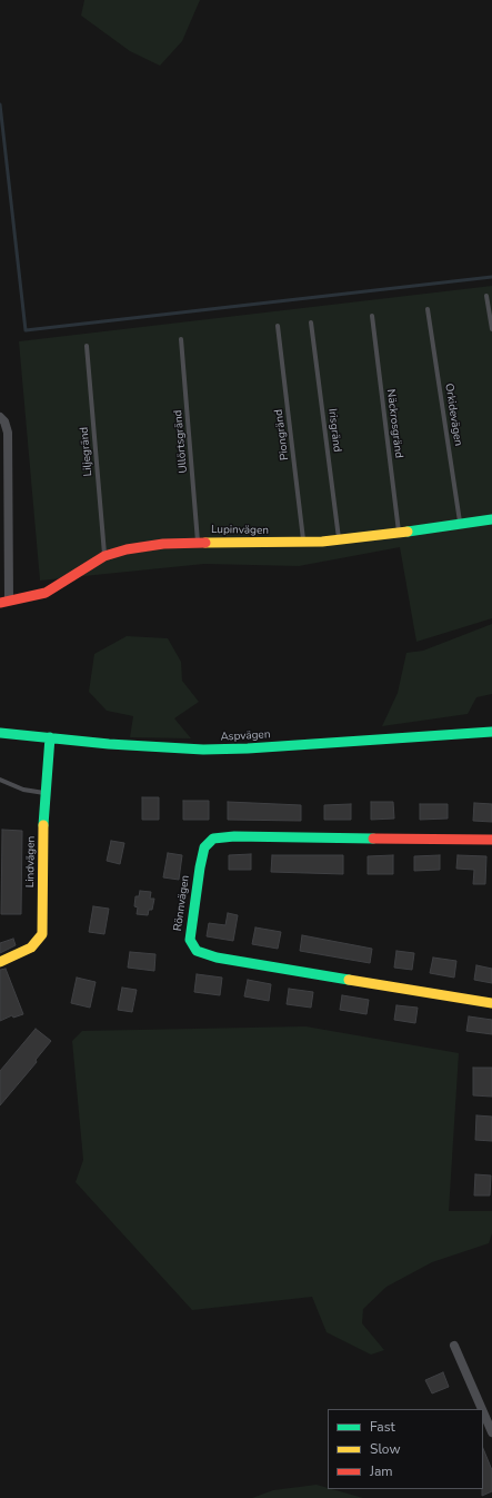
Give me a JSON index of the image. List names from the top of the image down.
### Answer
{
  "streets": {
    "street": [
      "Lupinvägen",
      "Aspvägen",
      "Lindvägen",
      "Rönnvägen"
    ],
    "lane": [
      "Orkidevägen",
      "Näckrosgränd",
      "Irisgränd",
      "Piongränd",
      "Ullörtsgränd",
      "Liljegränd"
    ]
  },
  "crossings": [
    ["Orkidevägen", "Lupinvägen"],
    ["Näckrosgränd", "Lupinvägen"],
    ["Irisgränd", "Lupinvägen"],
    ["Piongränd", "Lupinvägen"],
    ["Ullörtsgränd", "Lupinvägen"],
    ["Liljegränd", "Lupinvägen"],
    ["Aspvägen", "Lindvägen"]
  ],
  "legend": ["Fast", "Slow", "Jam"]
}
